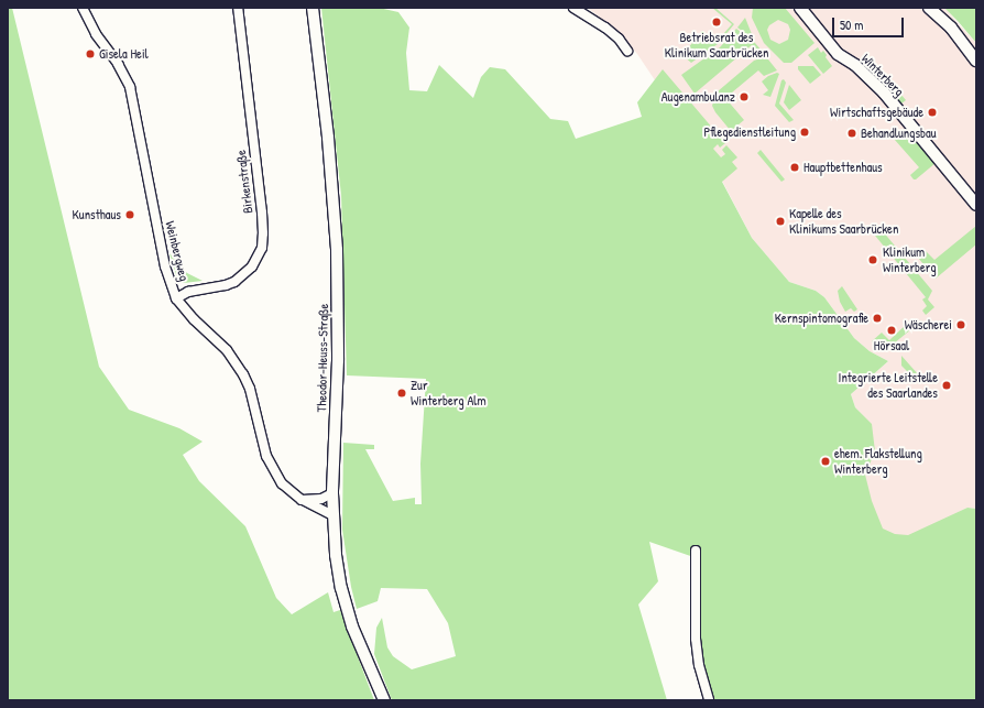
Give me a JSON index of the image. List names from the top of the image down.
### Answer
{
  "streets": {
    "street": [
      "Winterberg",
      "Birkenstraße",
      "Weinbergweg",
      "Theodor-Heuss-Straße"
    ]
  },
  "crossings": [
    ["Birkenstraße", "Weinbergweg"],
    ["Weinbergweg", "Theodor-Heuss-Straße"]
  ],
  "places": [
    "Betriebsrat des Klinikum Saarbrücken",
    "Gisela Heil",
    "Augenambulanz",
    "Wirtschaftsgebäude",
    "Pflegedienstleitung",
    "Behandlungsbau",
    "Hauptbettenhaus",
    "Kunsthaus",
    "Kapelle des Klinikums Saarbrücken",
    "Klinikum Winterberg",
    "Kernspintomografie",
    "Wäscherei",
    "Hörsaal",
    "Integrierte Leitstelle des Saarlandes",
    "Zur Winterberg Alm",
    "ehem. Flakstellung Winterberg"
  ],
  "scale_bar": "50 m"
}
